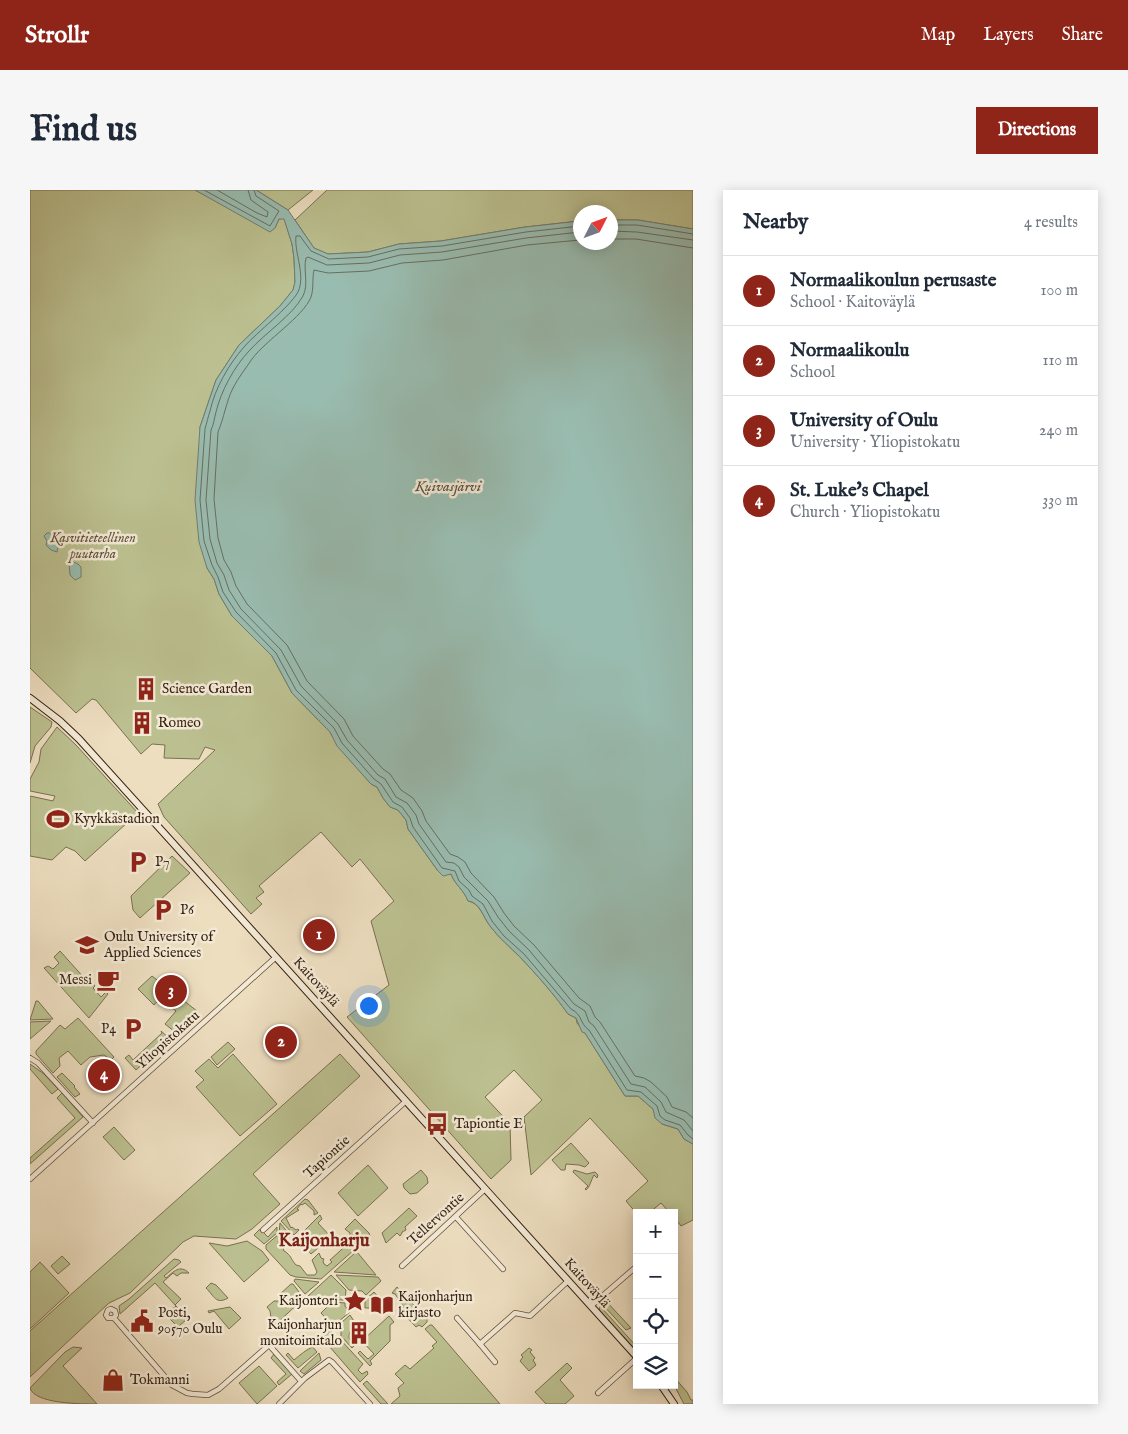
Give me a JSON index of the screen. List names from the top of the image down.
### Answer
{
  "streets": {
    "street": [
      "Kaitoväylä",
      "Yliopistokatu",
      "Tapiontie",
      "Tellervontie"
    ]
  },
  "crossings": [
    ["Kaitoväylä", "Yliopistokatu"],
    ["Kaitoväylä", "Tapiontie"],
    ["Kaitoväylä", "Tellervontie"]
  ],
  "districts": ["Kaijonharju"],
  "water": ["Kuivasjärvi"],
  "parks": ["Kasvitieteellinen puutarha"],
  "places": {
    "building": ["Science Garden", "Romeo", "Kaijonharjun monitoimitalo"],
    "sports": ["Kyykkästadion"],
    "parking": ["P7", "P6", "P4"],
    "school or university": ["Oulu University of Applied Sciences"],
    "cafe": ["Messi"],
    "bus stop": ["Tapiontie E"],
    "place": ["Kaijontori"],
    "library": ["Kaijonharjun kirjasto"],
    "public building": ["Posti, 90570 Oulu"],
    "shop": ["Tokmanni"]
  },
  "north": "top right",
  "page": {
    "header": "Strollr",
    "nav": ["Map", "Layers", "Share"],
    "buttons": "Directions",
    "title": "Find us",
    "heading": ["Nearby", "4 results"],
    "list": [
      {
        "mark": "1",
        "name": "Normaalikoulun perusaste",
        "note": "School · Kaitoväylä",
        "value": "100 m"
      },
      {
        "mark": "2",
        "name": "Normaalikoulu",
        "note": "School",
        "value": "110 m"
      },
      {
        "mark": "3",
        "name": "University of Oulu",
        "note": "University · Yliopistokatu",
        "value": "240 m"
      },
      {
        "mark": "4",
        "name": "St. Luke's Chapel",
        "note": "Church · Yliopistokatu",
        "value": "330 m"
      }
    ],
    "pins": [
      "1",
      "3",
      "2",
      "4"
    ],
    "map_buttons": ["+", "−"]
  }
}
